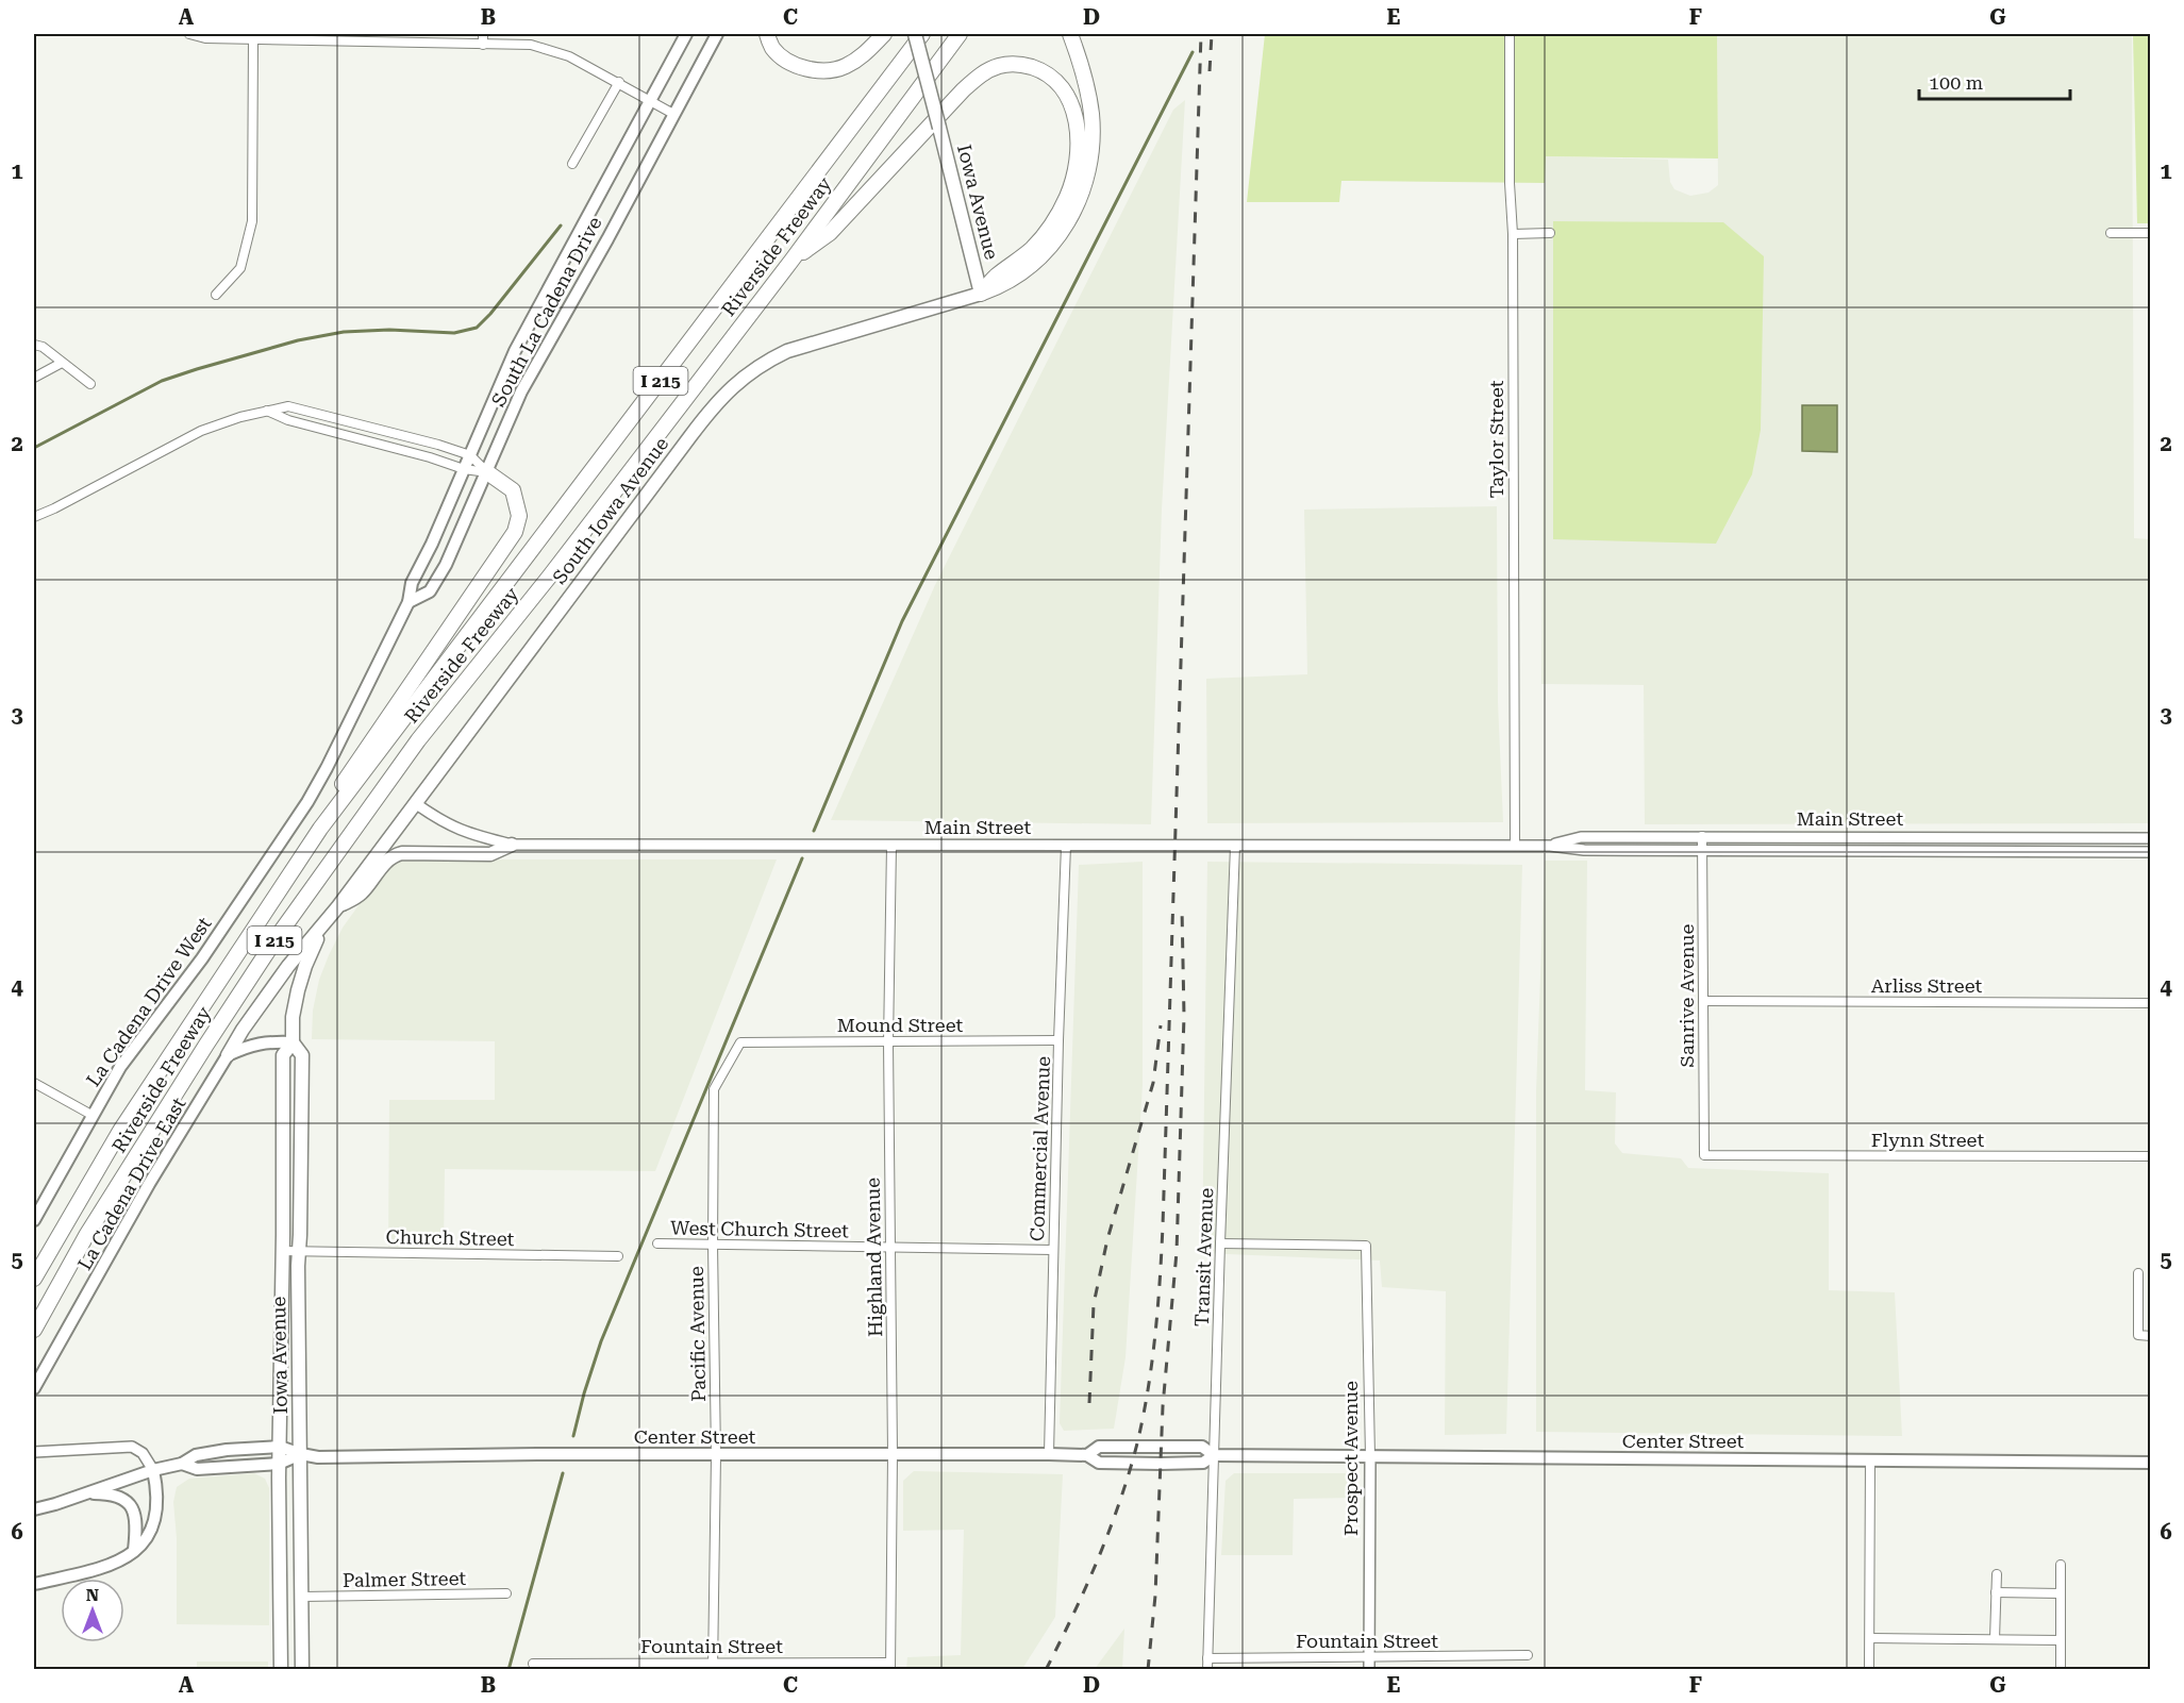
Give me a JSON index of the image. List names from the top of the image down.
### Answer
{
  "streets": {
    "highway": ["Riverside Freeway", "I 215"],
    "main road": [
      "Iowa Avenue",
      "South La Cadena Drive",
      "South Iowa Avenue",
      "La Cadena Drive West",
      "La Cadena Drive East",
      "Center Street"
    ],
    "street": [
      "Taylor Street",
      "Main Street",
      "Arliss Street",
      "Sanrive Avenue",
      "Mound Street",
      "Flynn Street",
      "Commercial Avenue",
      "West Church Street",
      "Church Street",
      "Highland Avenue",
      "Transit Avenue",
      "Pacific Avenue",
      "Prospect Avenue",
      "Palmer Street",
      "Fountain Street"
    ]
  },
  "crossings": [
    ["Iowa Avenue", "South Iowa Avenue"],
    ["Iowa Avenue", "Church Street"],
    ["Iowa Avenue", "Center Street"],
    ["Iowa Avenue", "Palmer Street"],
    ["South La Cadena Drive", "La Cadena Drive West"],
    ["Taylor Street", "Main Street"],
    ["South Iowa Avenue", "Main Street"],
    ["Main Street", "Sanrive Avenue"],
    ["Main Street", "Commercial Avenue"],
    ["Main Street", "Highland Avenue"],
    ["Main Street", "Transit Avenue"],
    ["Arliss Street", "Sanrive Avenue"],
    ["Sanrive Avenue", "Flynn Street"],
    ["Mound Street", "Commercial Avenue"],
    ["Mound Street", "Highland Avenue"],
    ["Mound Street", "Pacific Avenue"],
    ["Commercial Avenue", "West Church Street"],
    ["Commercial Avenue", "Center Street"],
    ["West Church Street", "Highland Avenue"],
    ["West Church Street", "Pacific Avenue"],
    ["Highland Avenue", "Center Street"],
    ["Highland Avenue", "Fountain Street"],
    ["Transit Avenue", "Center Street"],
    ["Transit Avenue", "Prospect Avenue"],
    ["Transit Avenue", "Fountain Street"],
    ["Pacific Avenue", "Center Street"],
    ["Pacific Avenue", "Fountain Street"],
    ["Center Street", "Prospect Avenue"],
    ["Prospect Avenue", "Fountain Street"]
  ],
  "scale_bar": "100 m",
  "north": "top",
  "grid": {
    "columns": [
      "A",
      "B",
      "C",
      "D",
      "E",
      "F",
      "G"
    ],
    "rows": [
      "1",
      "2",
      "3",
      "4",
      "5",
      "6"
    ]
  }
}
